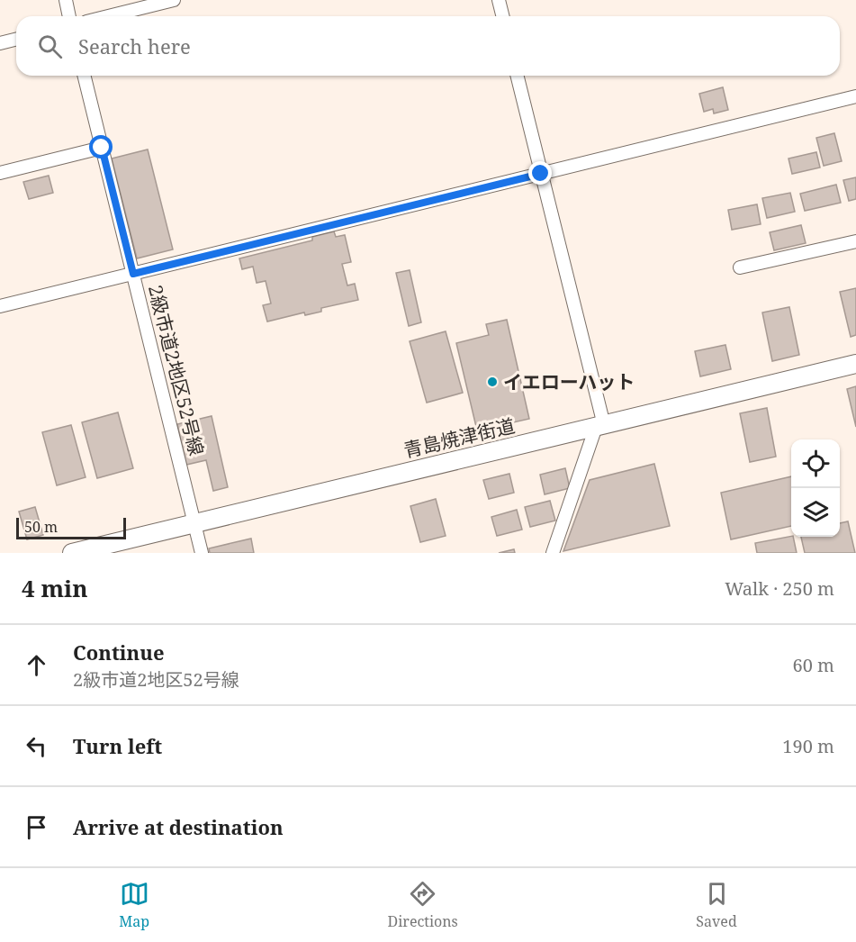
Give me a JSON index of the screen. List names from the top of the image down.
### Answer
{
  "streets": {
    "main road": ["青島焼津街道"],
    "street": ["2級市道2地区52号線"]
  },
  "crossings": [
    ["2級市道2地区52号線", "青島焼津街道"]
  ],
  "places": ["イエローハット"],
  "scale_bar": "50 m",
  "page": {
    "search": "Search here",
    "scale": "50 m",
    "heading": ["4 min", "Walk · 250 m"],
    "list": [
      ["Continue", "2級市道2地区52号線", "60 m"],
      ["Turn left", "190 m"],
      "Arrive at destination"
    ],
    "nav": ["Map", "Directions", "Saved"]
  }
}
